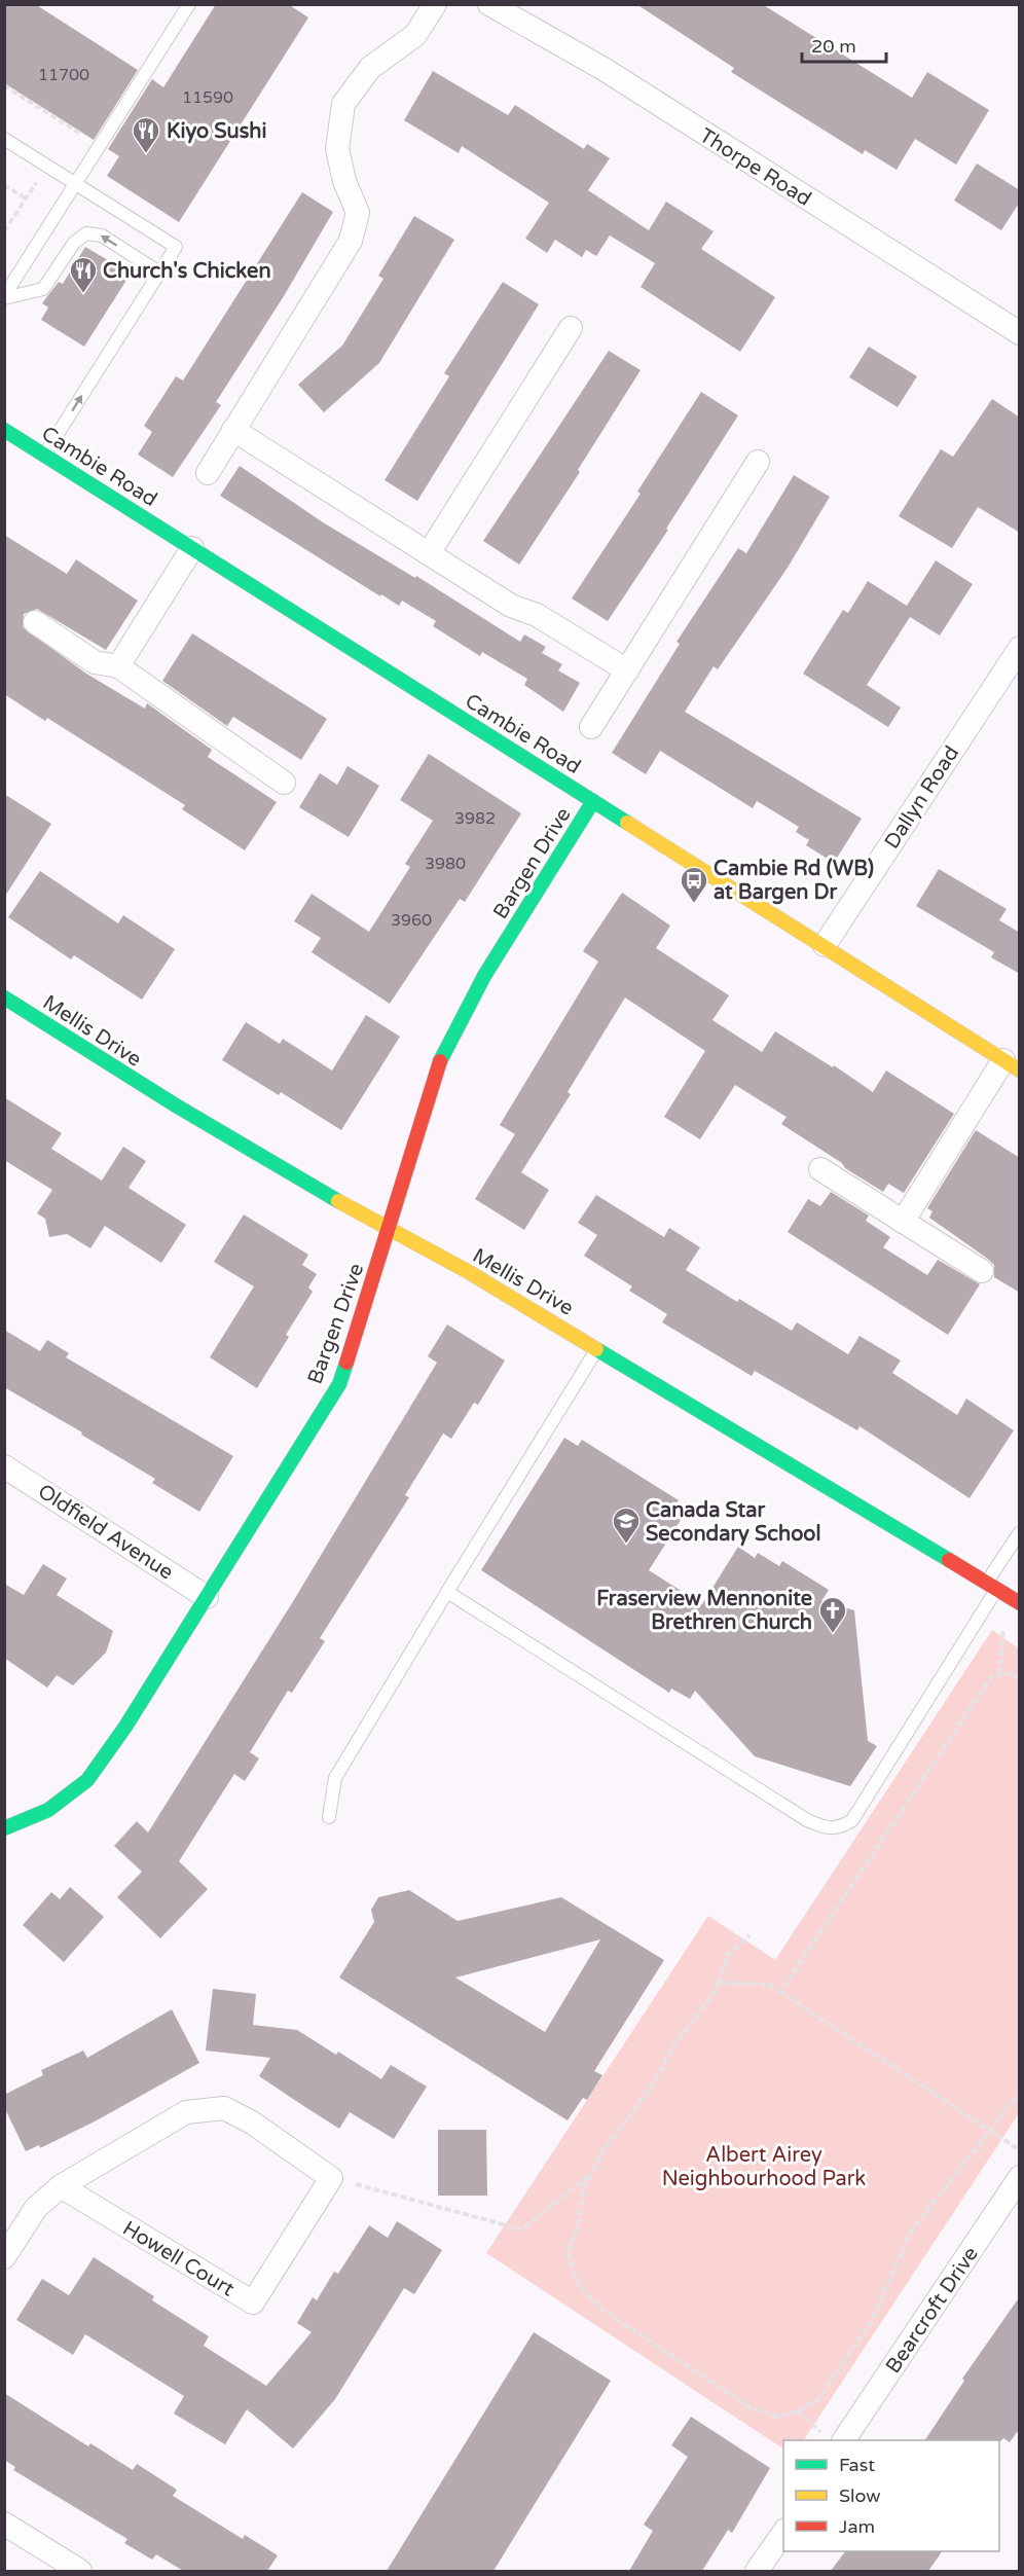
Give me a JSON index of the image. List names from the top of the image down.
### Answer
{
  "streets": {
    "street": [
      "Thorpe Road",
      "Cambie Road",
      "Dallyn Road",
      "Bargen Drive",
      "Mellis Drive",
      "Oldfield Avenue",
      "Howell Court",
      "Bearcroft Drive"
    ]
  },
  "crossings": [
    ["Cambie Road", "Dallyn Road"],
    ["Cambie Road", "Bargen Drive"],
    ["Bargen Drive", "Mellis Drive"],
    ["Bargen Drive", "Oldfield Avenue"]
  ],
  "parks": ["Albert Airey Neighbourhood Park"],
  "places": {
    "restaurant": ["Kiyo Sushi", "Church's Chicken"],
    "bus stop": ["Cambie Rd (WB) at Bargen Dr"],
    "school or university": ["Canada Star Secondary School"],
    "church": ["Fraserview Mennonite Brethren Church"]
  },
  "house_numbers": [
    "11700",
    "11590",
    "3982",
    "3980",
    "3960"
  ],
  "legend": ["Fast", "Slow", "Jam"],
  "scale_bar": "20 m"
}
